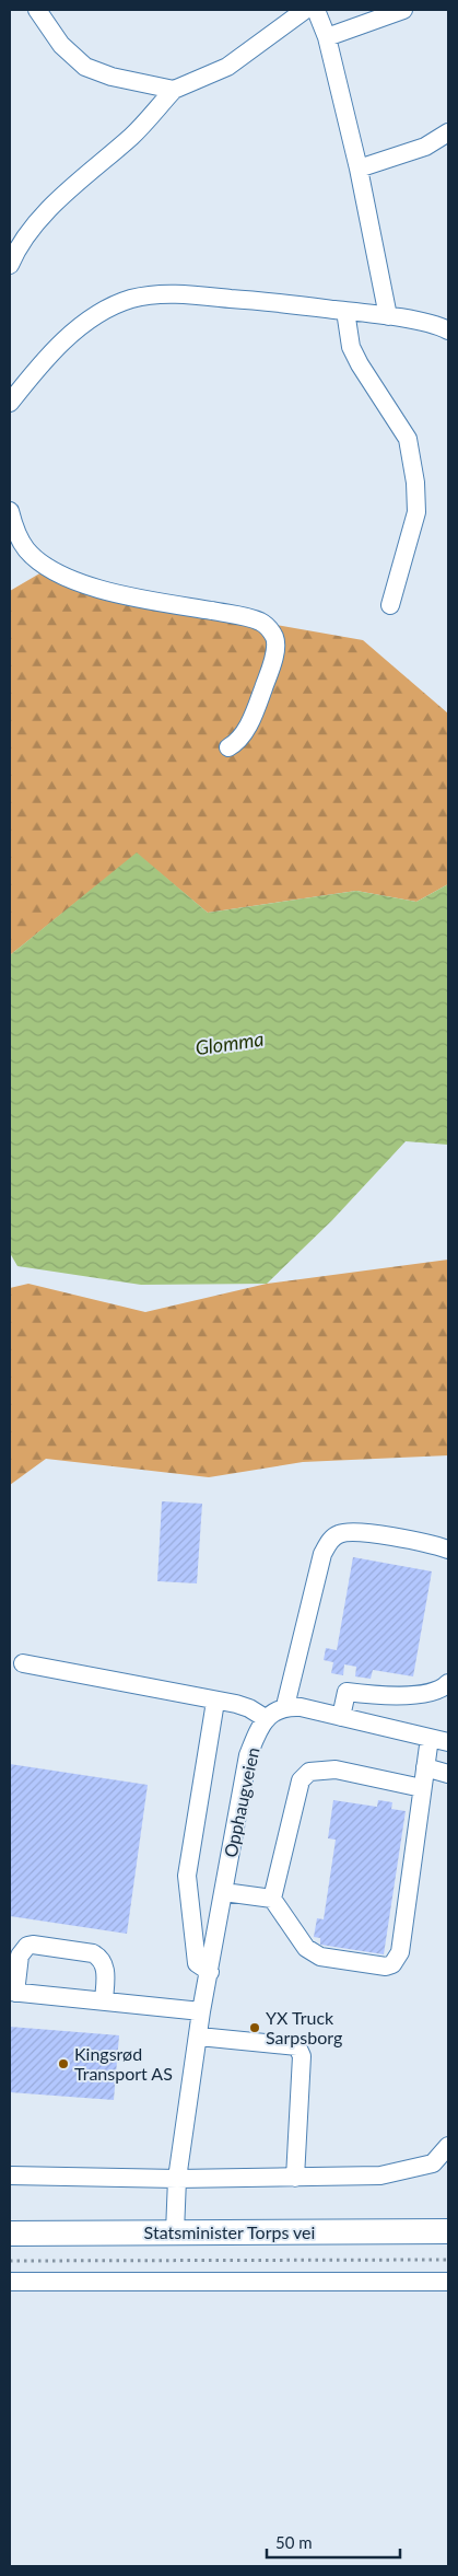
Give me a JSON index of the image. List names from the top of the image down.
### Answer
{
  "streets": {
    "highway": ["Statsminister Torps vei"],
    "street": ["Opphaugveien"]
  },
  "crossings": [
    ["Opphaugveien", "Statsminister Torps vei"]
  ],
  "water": ["Glomma"],
  "places": ["YX Truck Sarpsborg", "Kingsrød Transport AS"],
  "scale_bar": "50 m"
}
